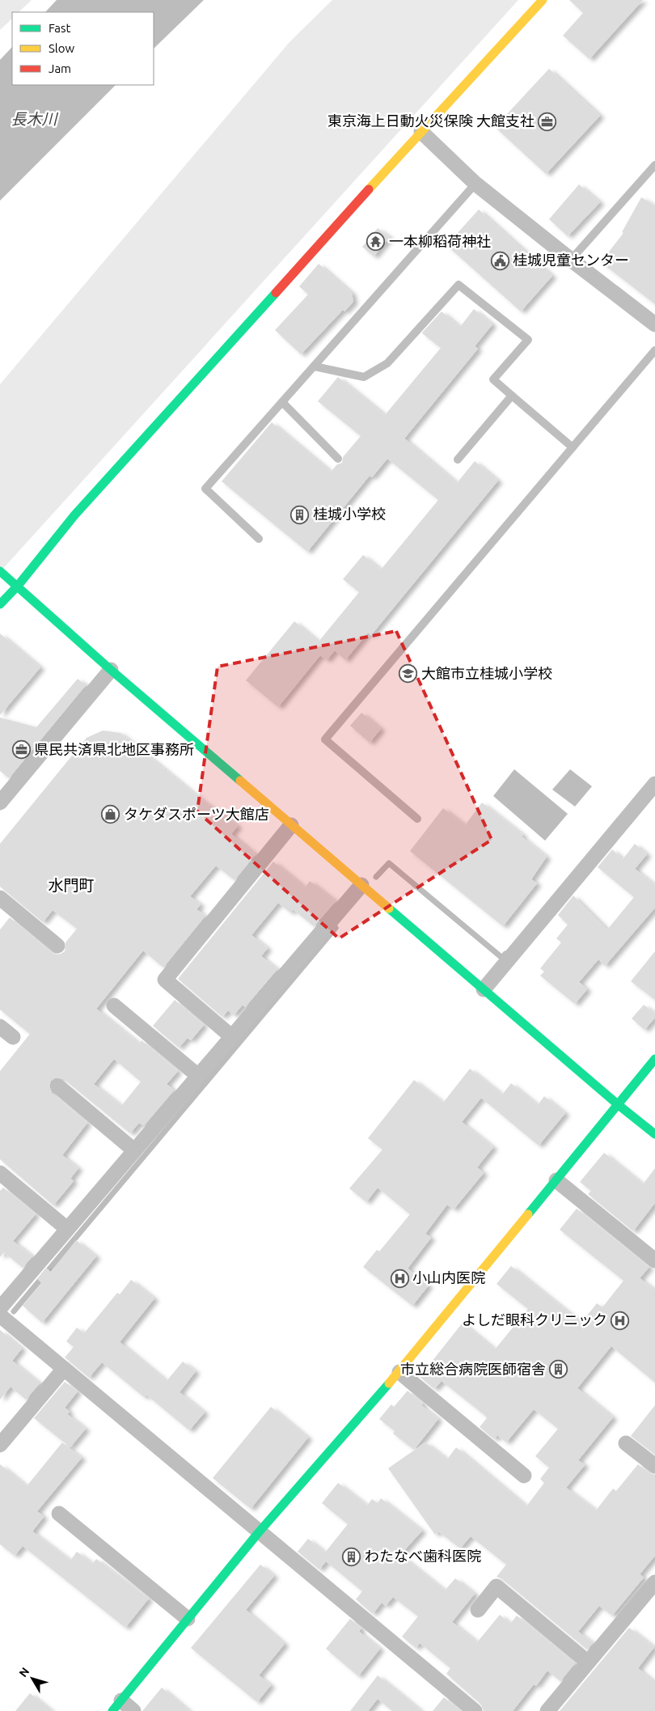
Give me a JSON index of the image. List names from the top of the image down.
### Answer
{
  "districts": ["水門町"],
  "water": ["長木川"],
  "places": {
    "office": ["東京海上日動火災保険 大館支社", "県民共済県北地区事務所"],
    "temple": ["一本柳稻荷神社"],
    "public building": ["桂城児童センター"],
    "building": ["桂城小学校", "市立総合病院医師宿舎", "わたなべ歯科医院"],
    "school or university": ["大館市立桂城小学校"],
    "shop": ["タケダスポーツ大館店"],
    "hospital": ["小山内医院", "よしだ眼科クリニック"]
  },
  "legend": ["Fast", "Slow", "Jam"],
  "north": "top left"
}
